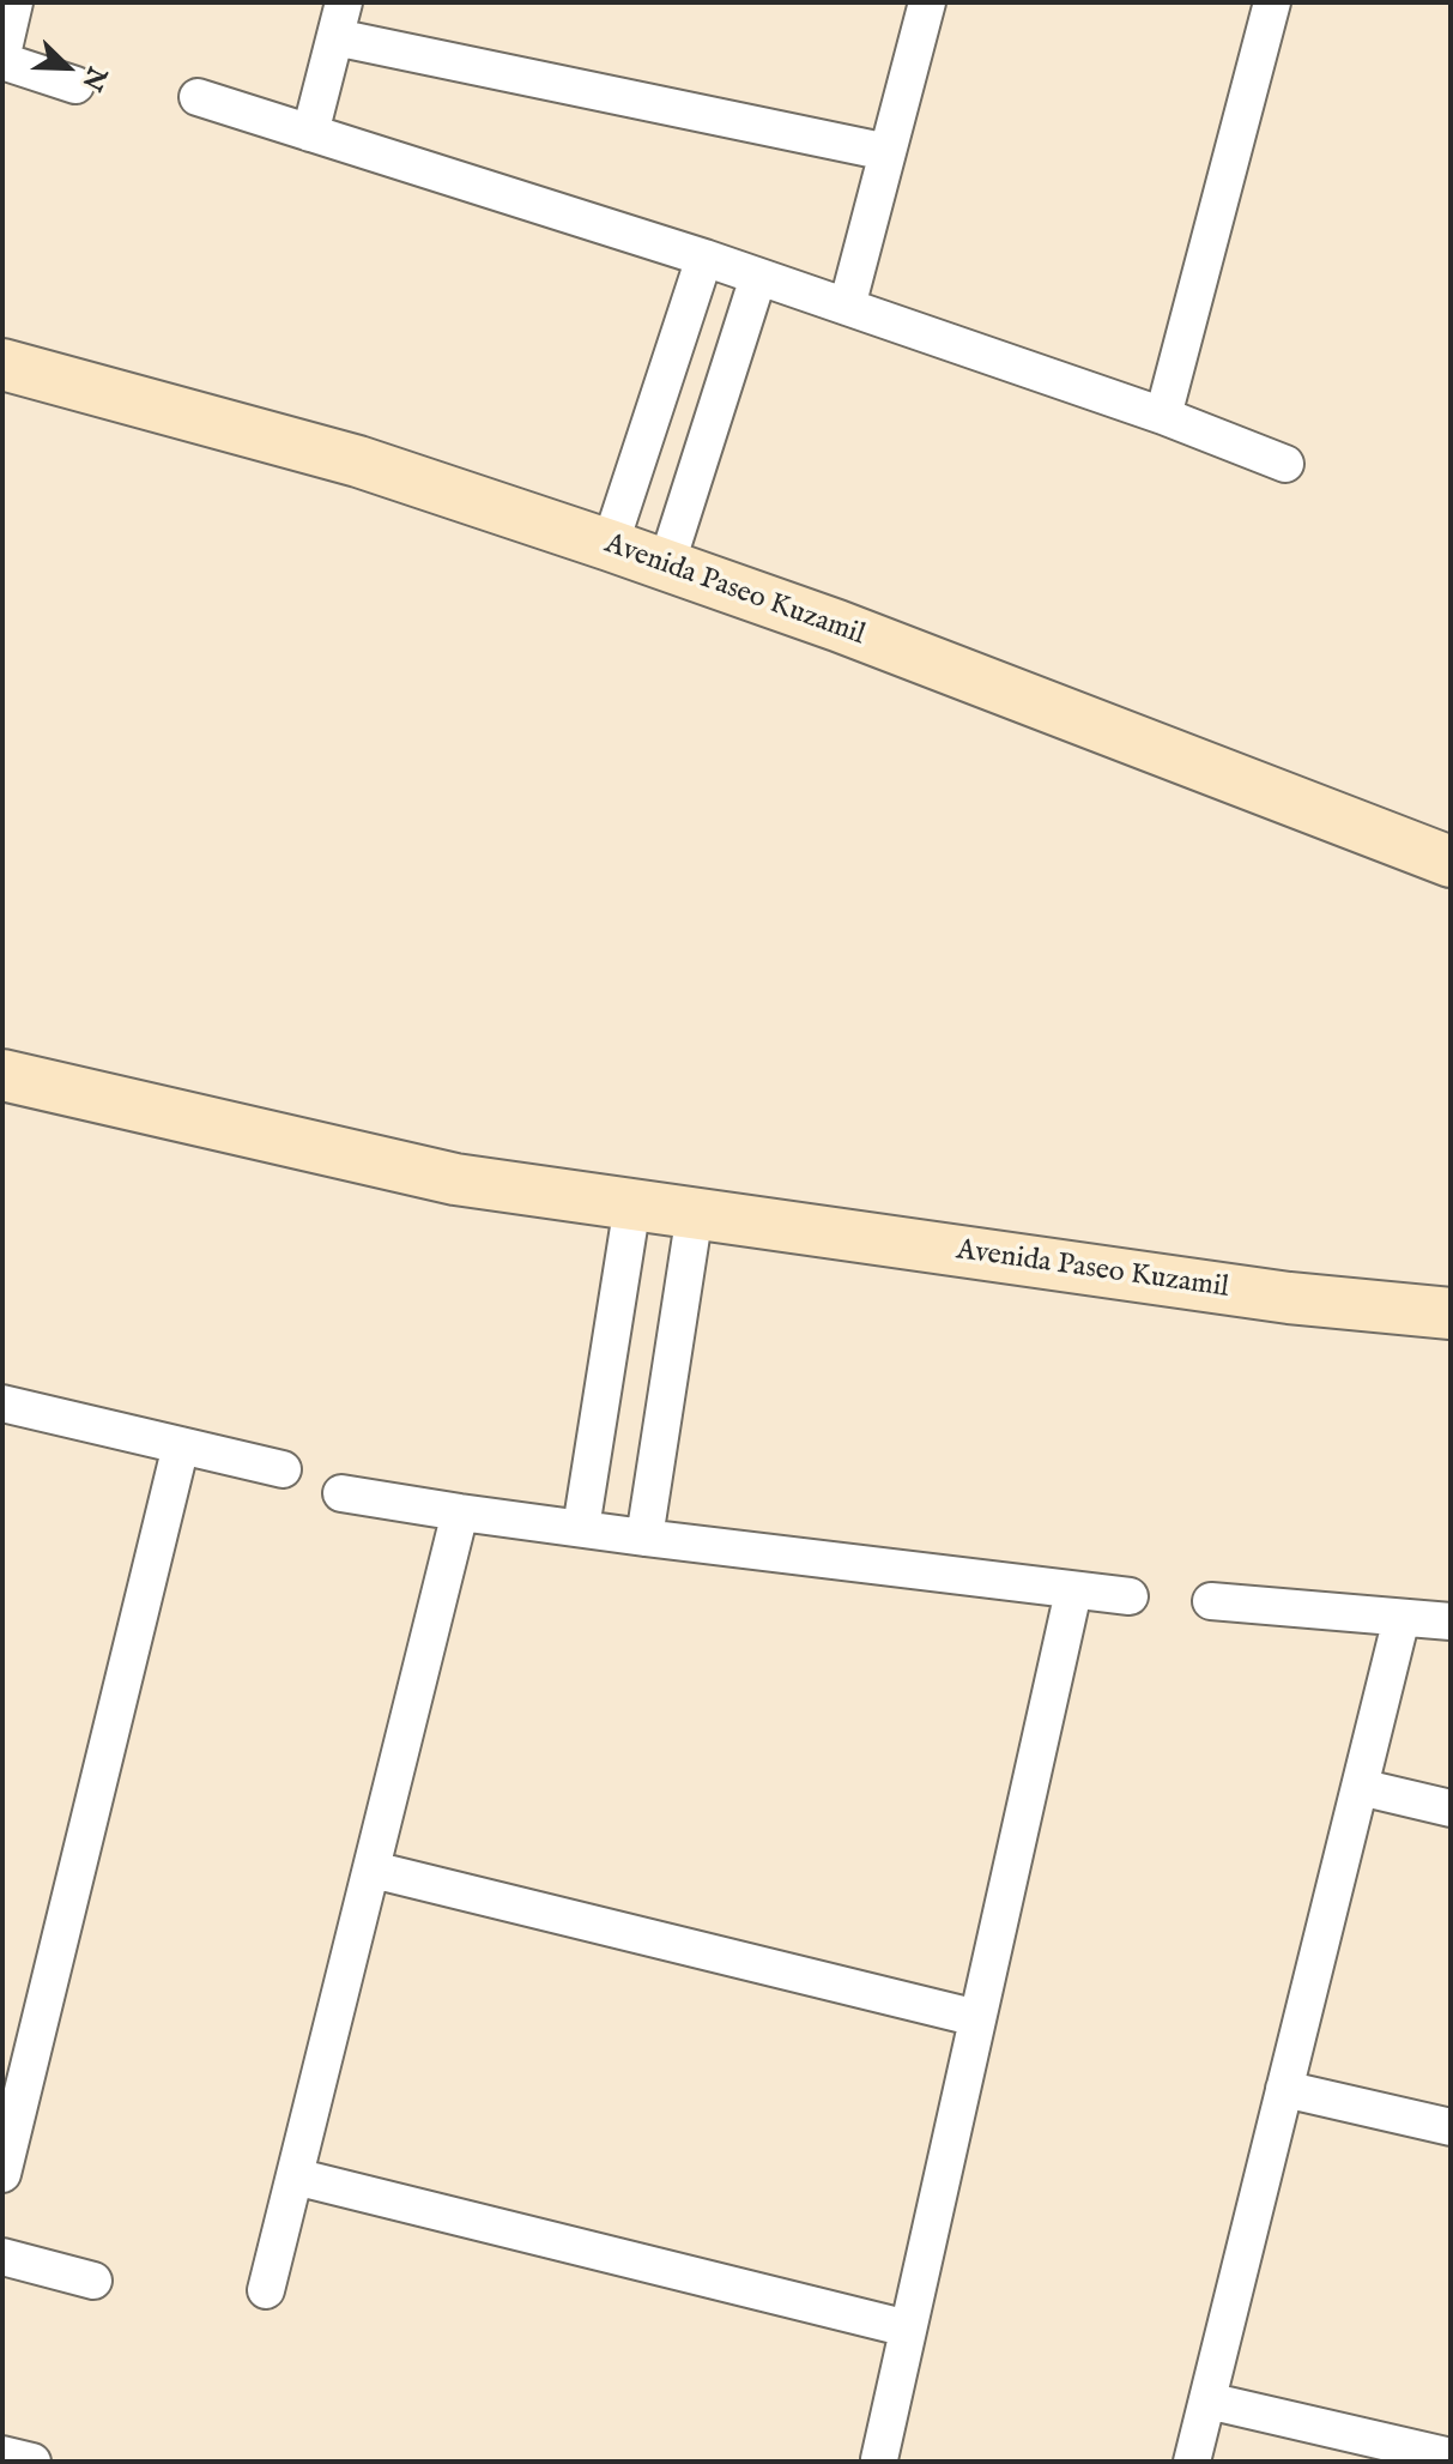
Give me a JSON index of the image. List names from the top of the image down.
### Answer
{
  "streets": {
    "main road": ["Avenida Paseo Kuzamil"]
  },
  "north": "bottom right"
}
